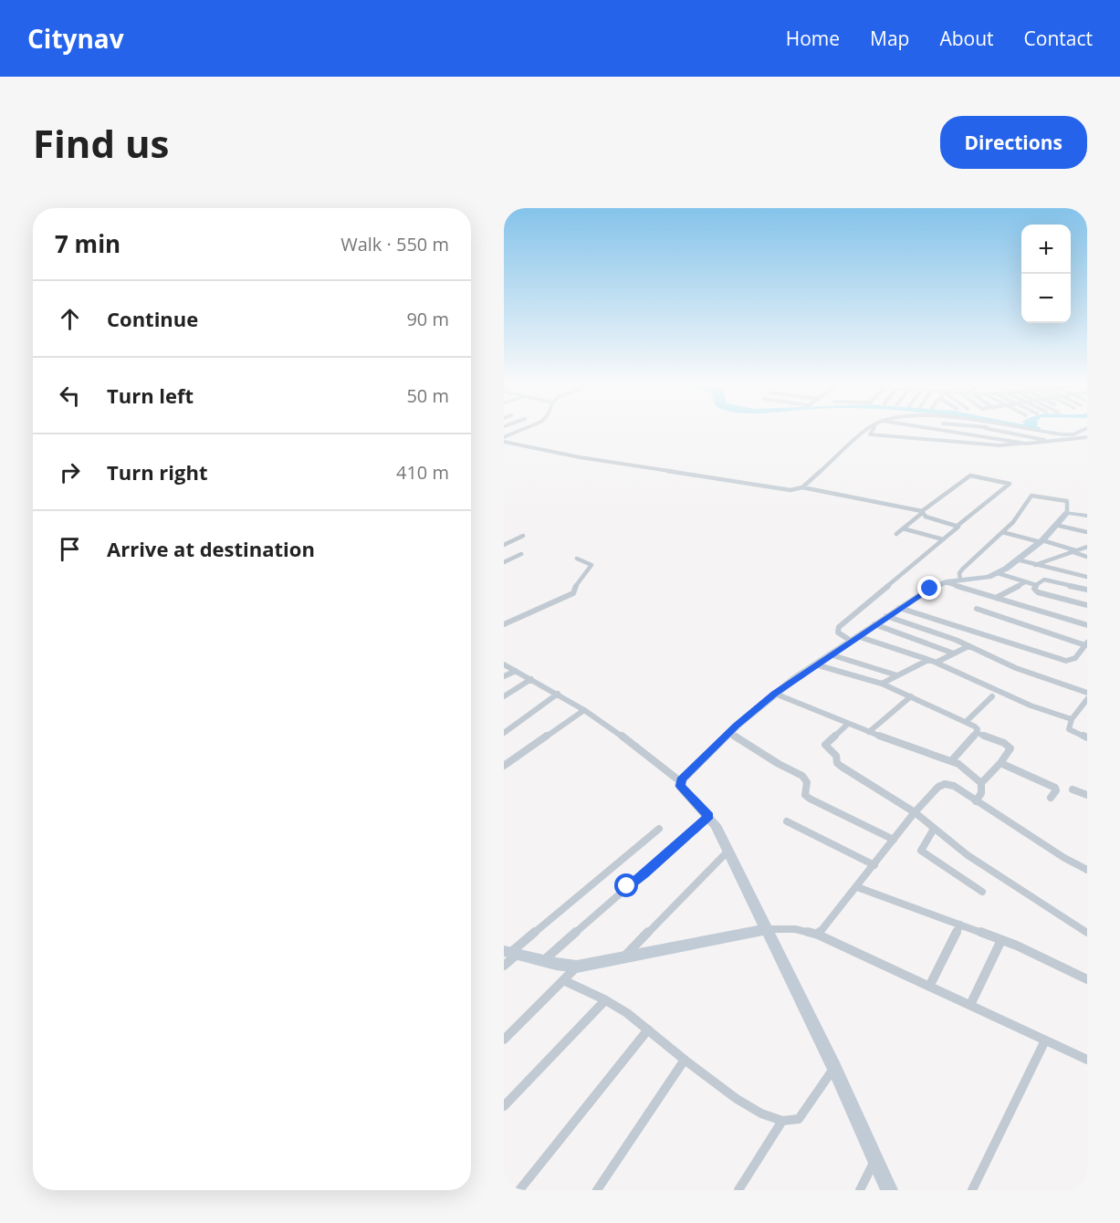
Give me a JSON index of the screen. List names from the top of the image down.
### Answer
{
  "page": {
    "header": "Citynav",
    "nav": [
      "Home",
      "Map",
      "About",
      "Contact"
    ],
    "buttons": "Directions",
    "title": "Find us",
    "heading": ["7 min", "Walk · 550 m"],
    "map_buttons": ["+", "−"],
    "list": [
      ["Continue", "90 m"],
      ["Turn left", "50 m"],
      ["Turn right", "410 m"],
      "Arrive at destination"
    ]
  }
}
